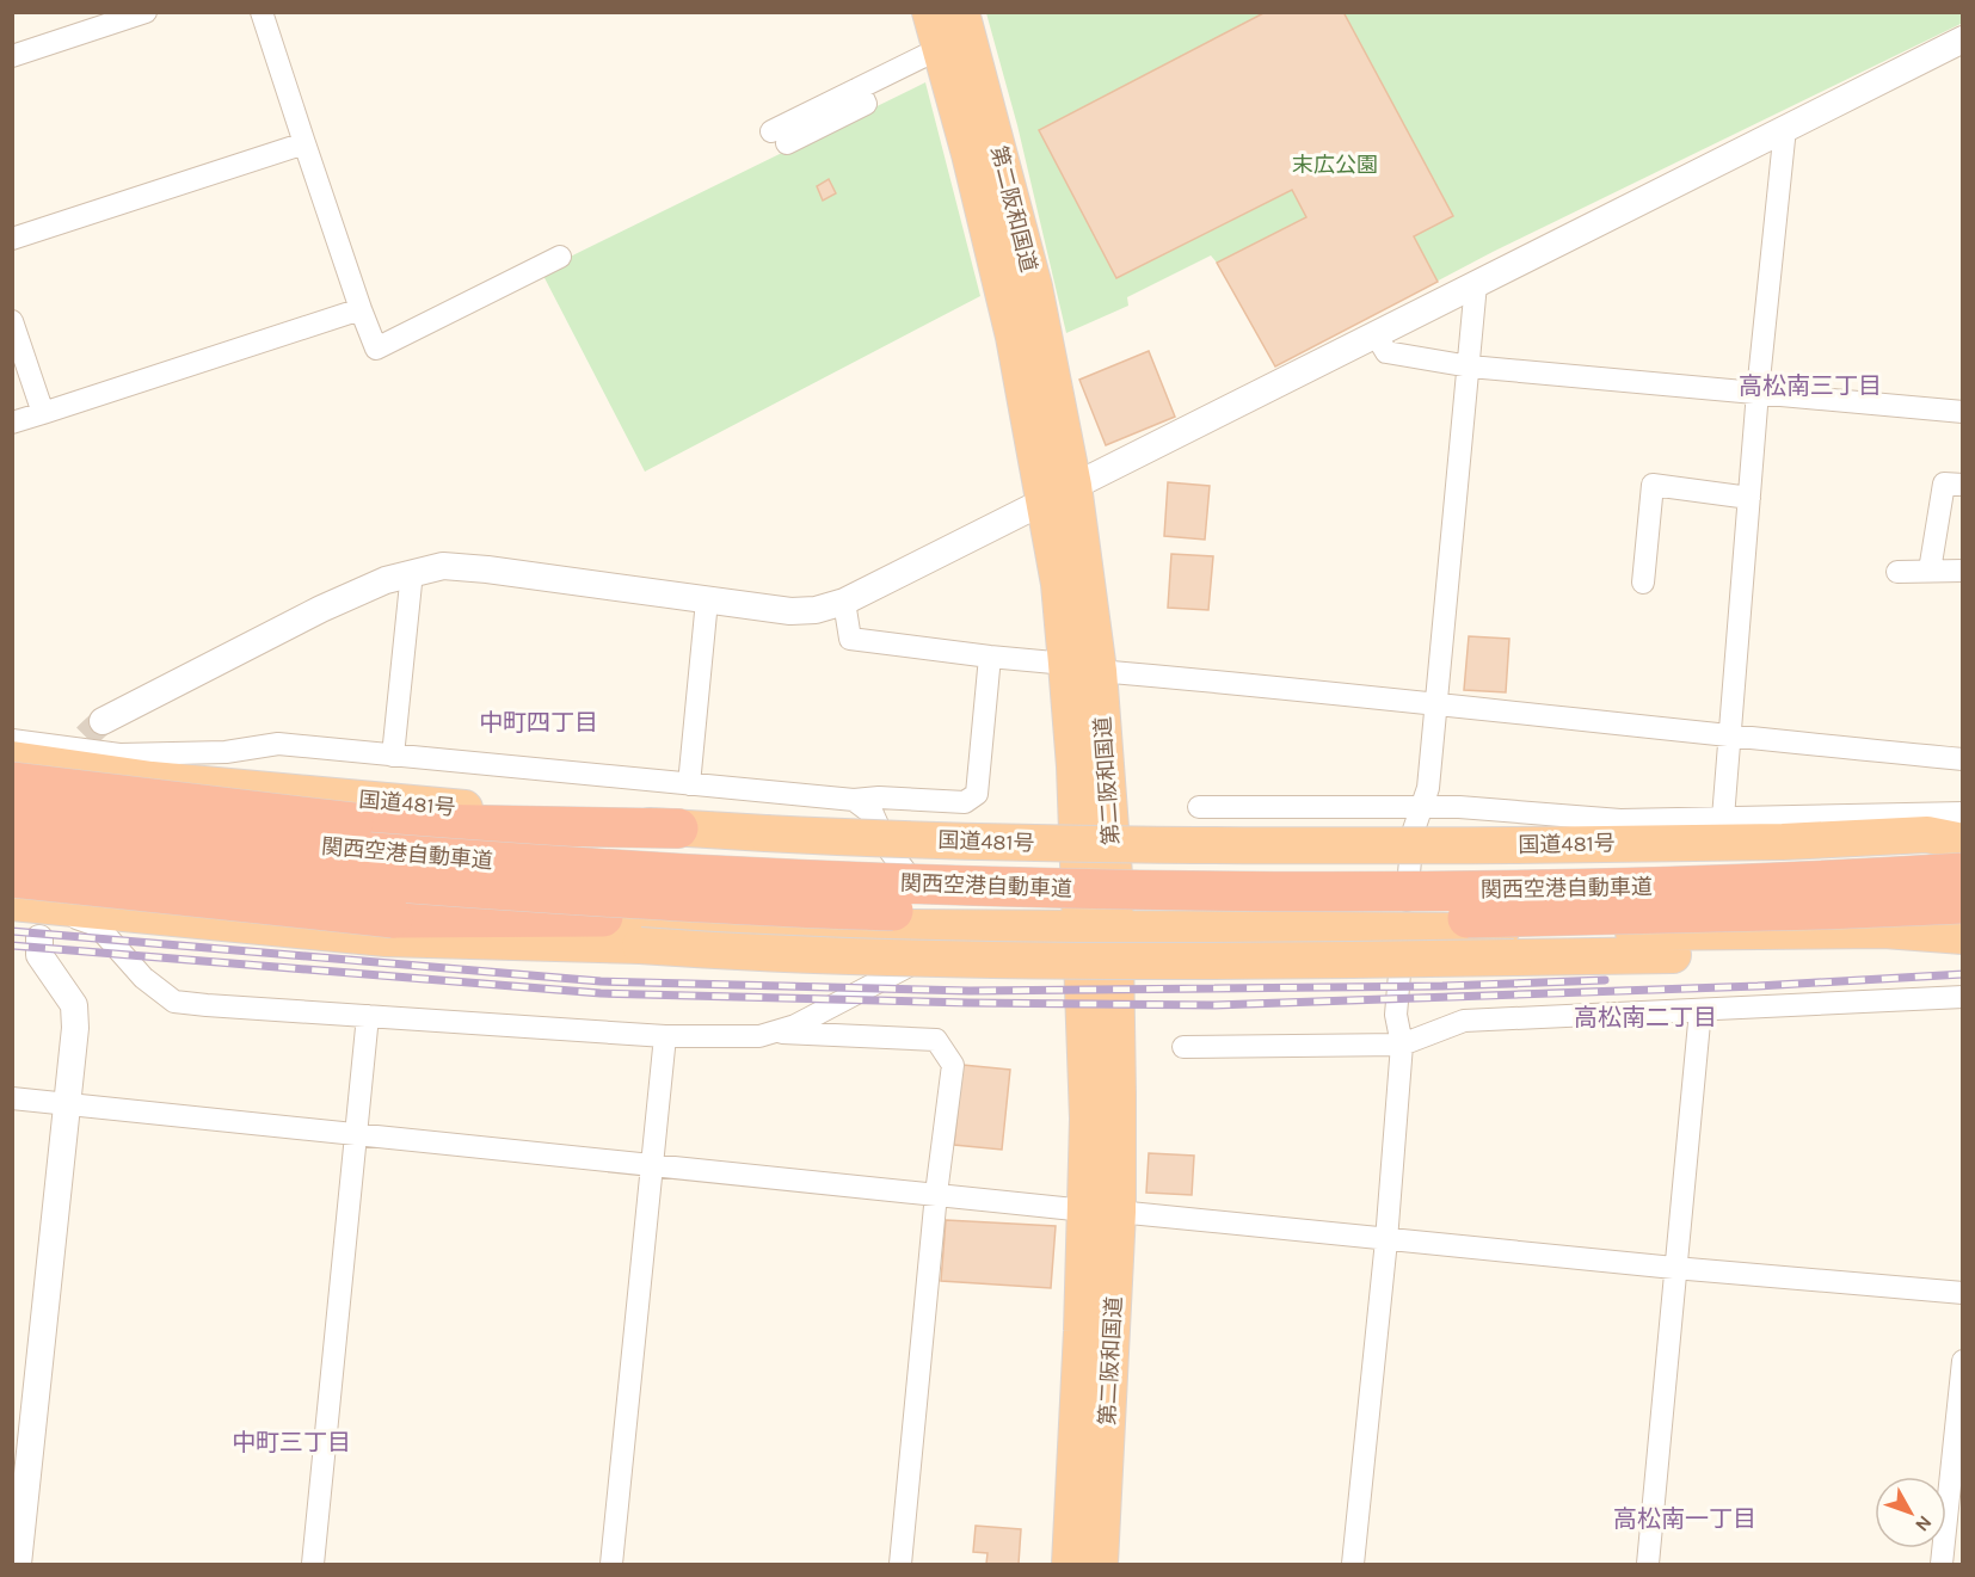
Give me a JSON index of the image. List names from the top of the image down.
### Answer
{
  "streets": {
    "highway": ["第二阪和国道", "国道481号", "関西空港自動車道"]
  },
  "districts": [
    "高松南三丁目",
    "中町四丁目",
    "高松南二丁目",
    "中町三丁目",
    "高松南一丁目"
  ],
  "parks": ["末広公園"],
  "north": "bottom right"
}
